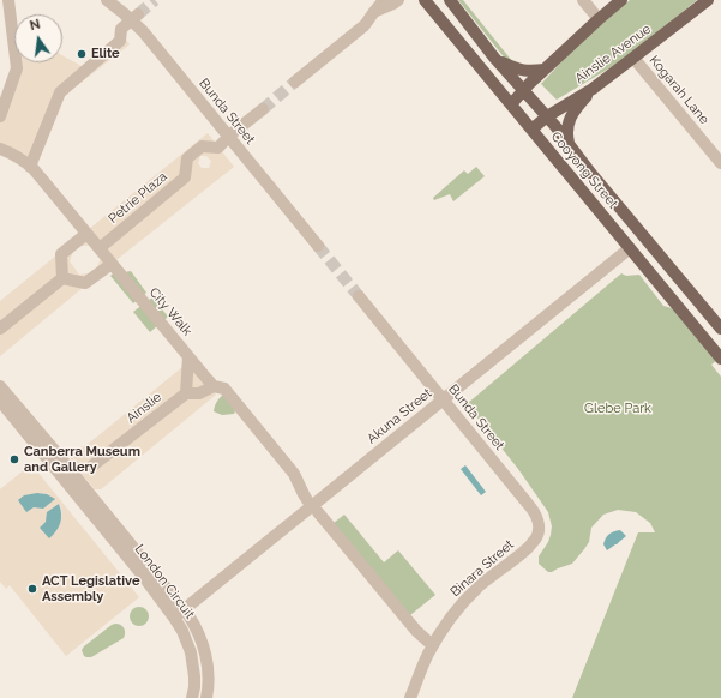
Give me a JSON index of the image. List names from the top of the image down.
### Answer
{
  "streets": {
    "main road": ["Ainslie Avenue", "Cooyong Street", "Akuna Street"],
    "street": [
      "Kogarah Lane",
      "Bunda Street",
      "Petrie Plaza",
      "City Walk",
      "Ainslie",
      "Binara Street",
      "London Circuit"
    ]
  },
  "crossings": [
    ["Ainslie Avenue", "Kogarah Lane"],
    ["Ainslie Avenue", "Cooyong Street"],
    ["Bunda Street", "Petrie Plaza"],
    ["Bunda Street", "Akuna Street"],
    ["Bunda Street", "Binara Street"],
    ["Cooyong Street", "Akuna Street"],
    ["Petrie Plaza", "City Walk"],
    ["Akuna Street", "London Circuit"]
  ],
  "parks": ["Glebe Park"],
  "places": ["Elite", "Canberra Museum and Gallery", "ACT Legislative Assembly"],
  "north": "top"
}
